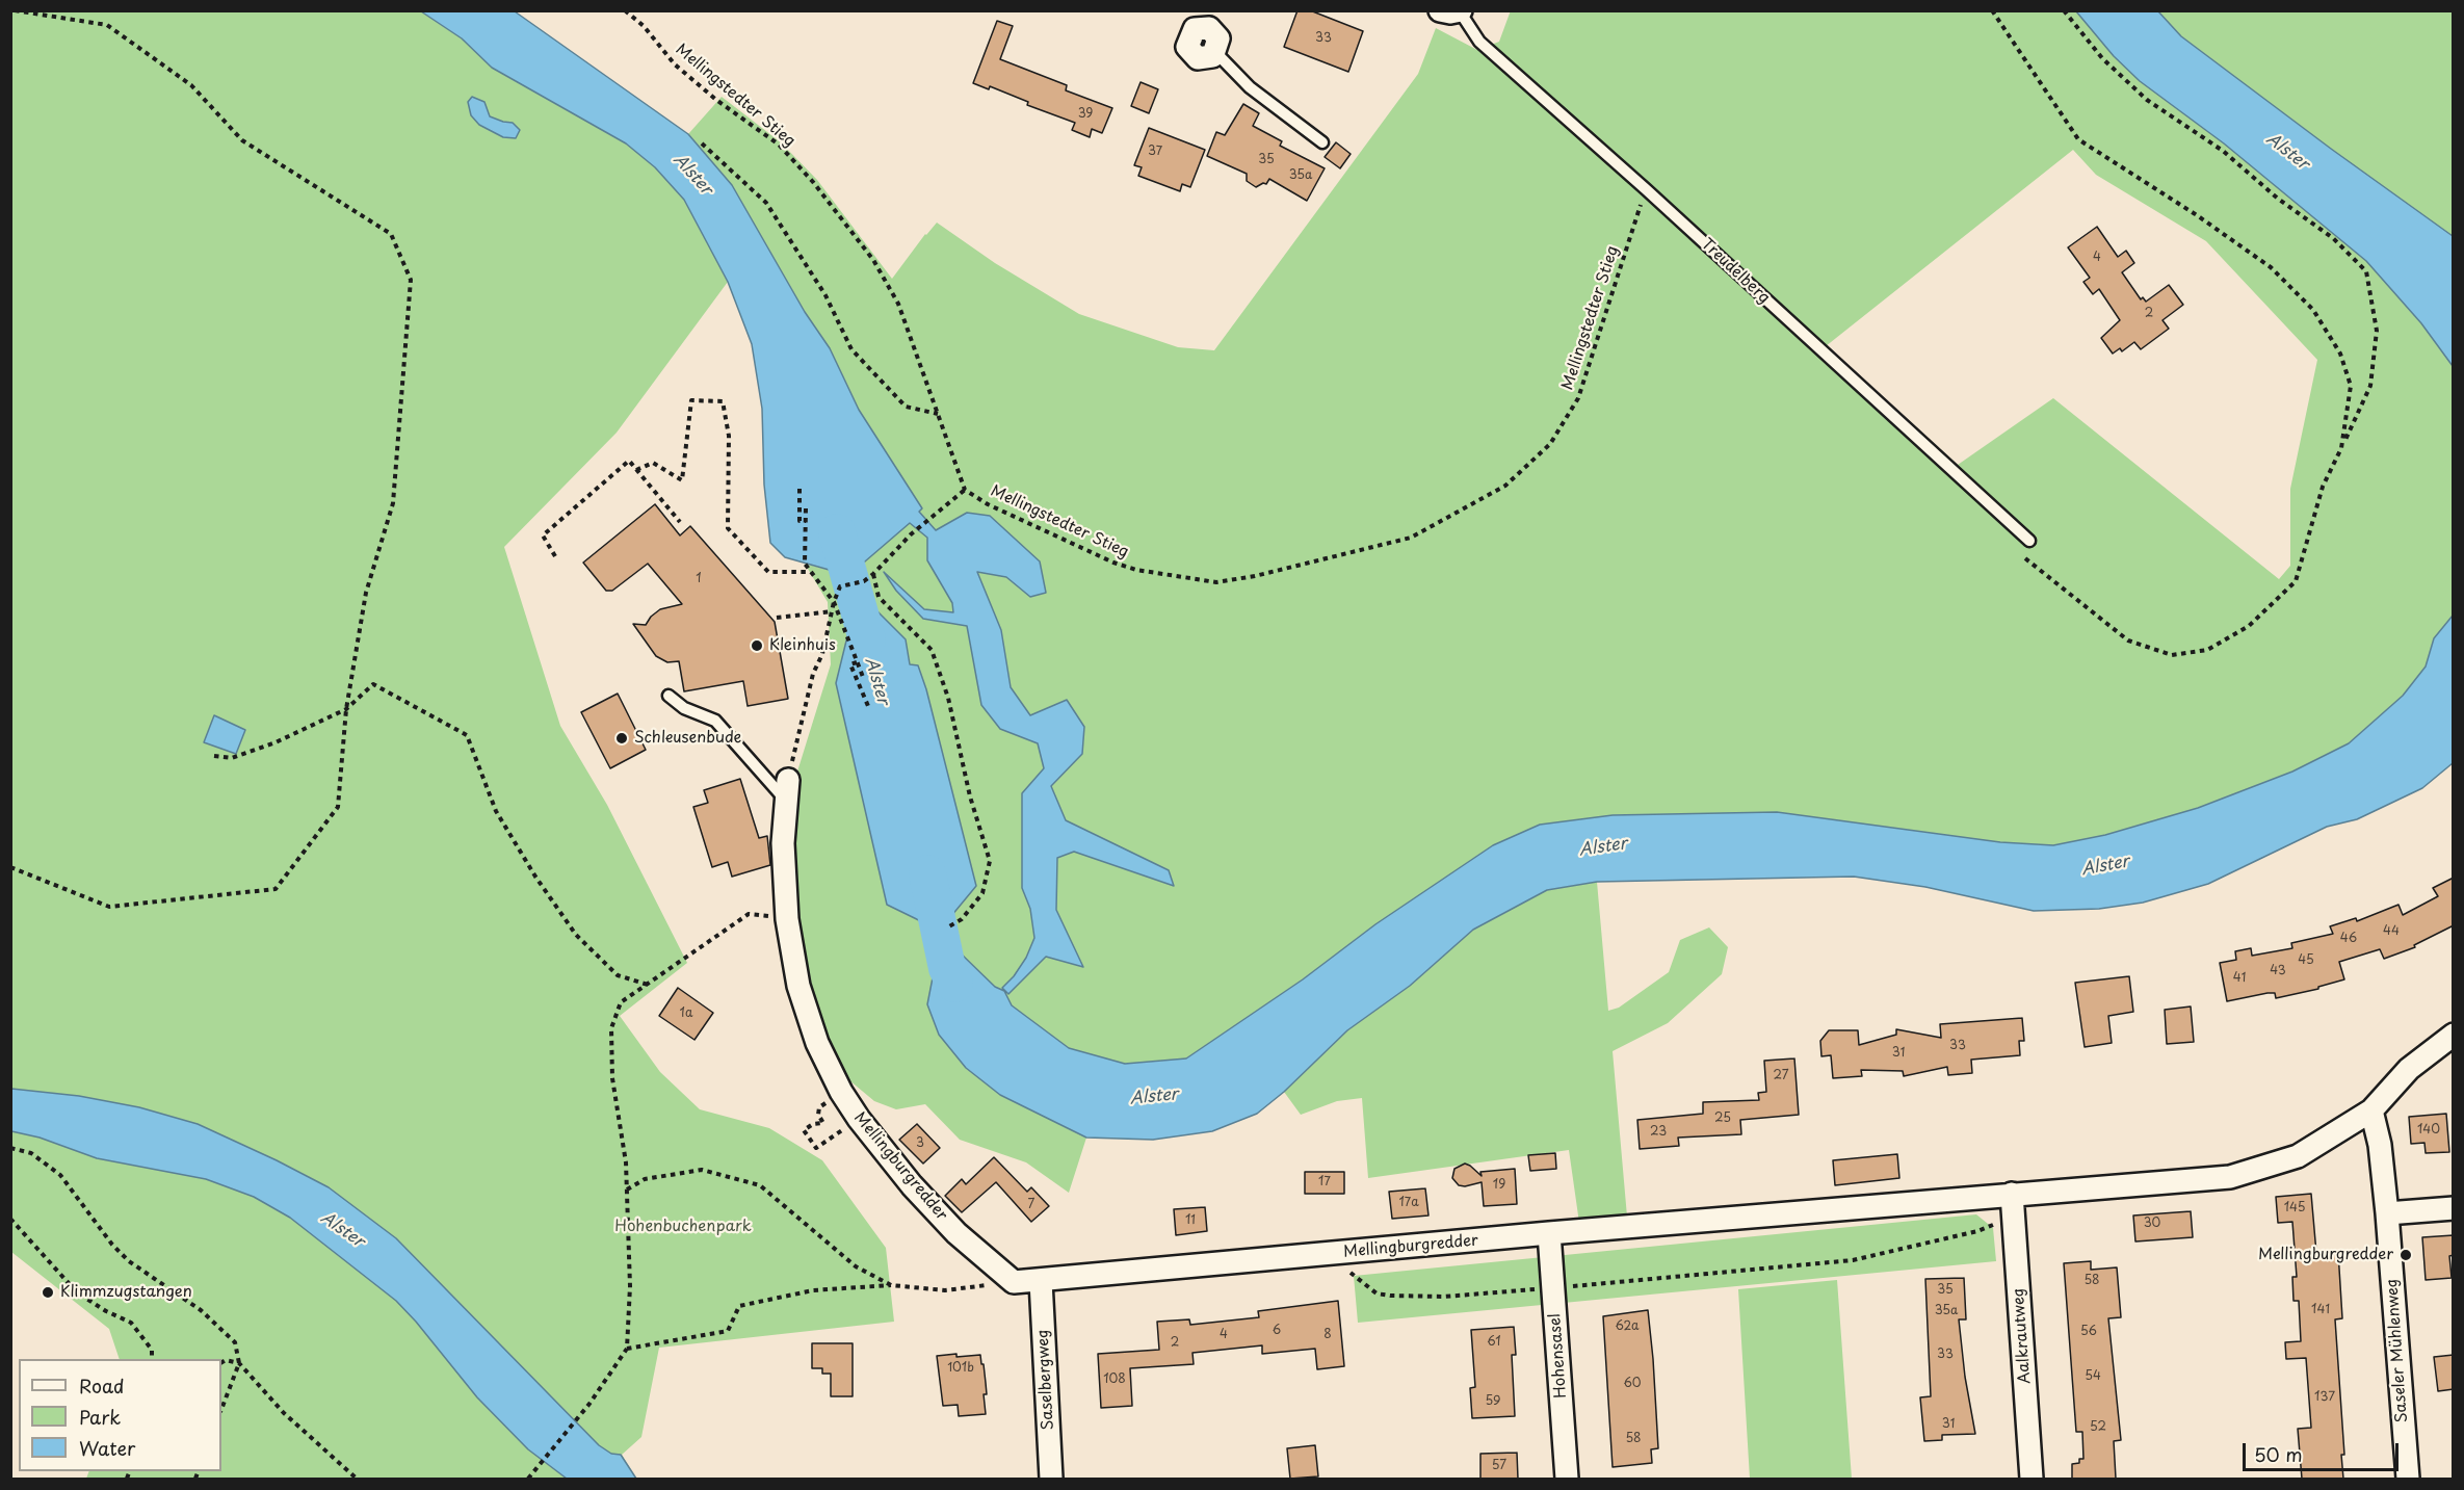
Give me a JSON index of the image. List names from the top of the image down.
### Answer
{
  "streets": {
    "street": [
      "Treudelberg",
      "Mellingburgredder",
      "Aalkrautweg",
      "Saseler Mühlenweg",
      "Hohensasel",
      "Saselbergweg"
    ],
    "path": ["Mellingstedter Stieg"]
  },
  "crossings": [
    ["Mellingstedter Stieg", "Treudelberg"],
    ["Mellingburgredder", "Aalkrautweg"],
    ["Mellingburgredder", "Saseler Mühlenweg"],
    ["Mellingburgredder", "Hohensasel"],
    ["Mellingburgredder", "Saselbergweg"]
  ],
  "water": ["Alster"],
  "parks": ["Hohenbuchenpark"],
  "places": [
    "Kleinhuis",
    "Schleusenbude",
    "Mellingburgredder",
    "Klimmzugstangen"
  ],
  "house_numbers": [
    "33",
    "39",
    "37",
    "35",
    "35a",
    "4",
    "2",
    "1",
    "44",
    "46",
    "45",
    "43",
    "41",
    "1a",
    "33",
    "31",
    "27",
    "25",
    "140",
    "23",
    "3",
    "17",
    "19",
    "17a",
    "7",
    "145",
    "11",
    "30",
    "58",
    "35",
    "141",
    "35a",
    "62a",
    "6",
    "56",
    "4",
    "8",
    "61",
    "2",
    "33",
    "101b",
    "54",
    "108",
    "60",
    "137",
    "59",
    "31",
    "52",
    "58",
    "57"
  ],
  "legend": ["Road", "Park", "Water"],
  "scale_bar": "50 m"
}
